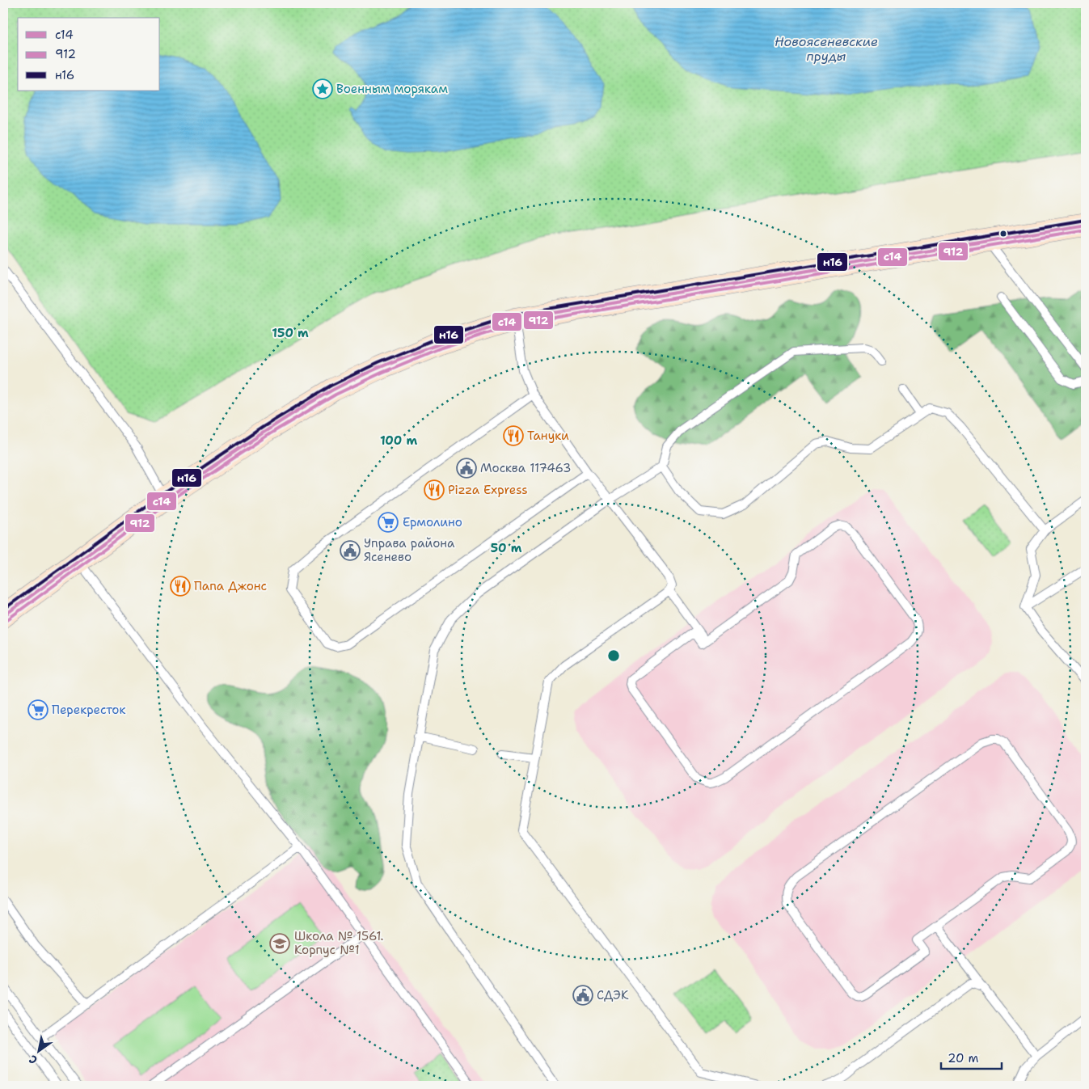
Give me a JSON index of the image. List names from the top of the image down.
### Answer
{
  "water": ["Новоясеневские пруды"],
  "places": {
    "place": ["Военным морякам"],
    "restaurant": ["Тануки", "Pizza Express", "Папа Джонс"],
    "public building": ["Москва 117463", "Управа района Ясенево", "СДЭК"],
    "supermarket": ["Ермолино", "Перекресток"],
    "school or university": ["Школа № 1561. Корпус №1"]
  },
  "lines": ["transit line н16", "transit line с14", "transit line 912"],
  "legend": ["с14", "912", "н16"],
  "scale_bar": "20 m",
  "north": "bottom left",
  "rings": ["150 m", "100 m", "50 m"]
}
